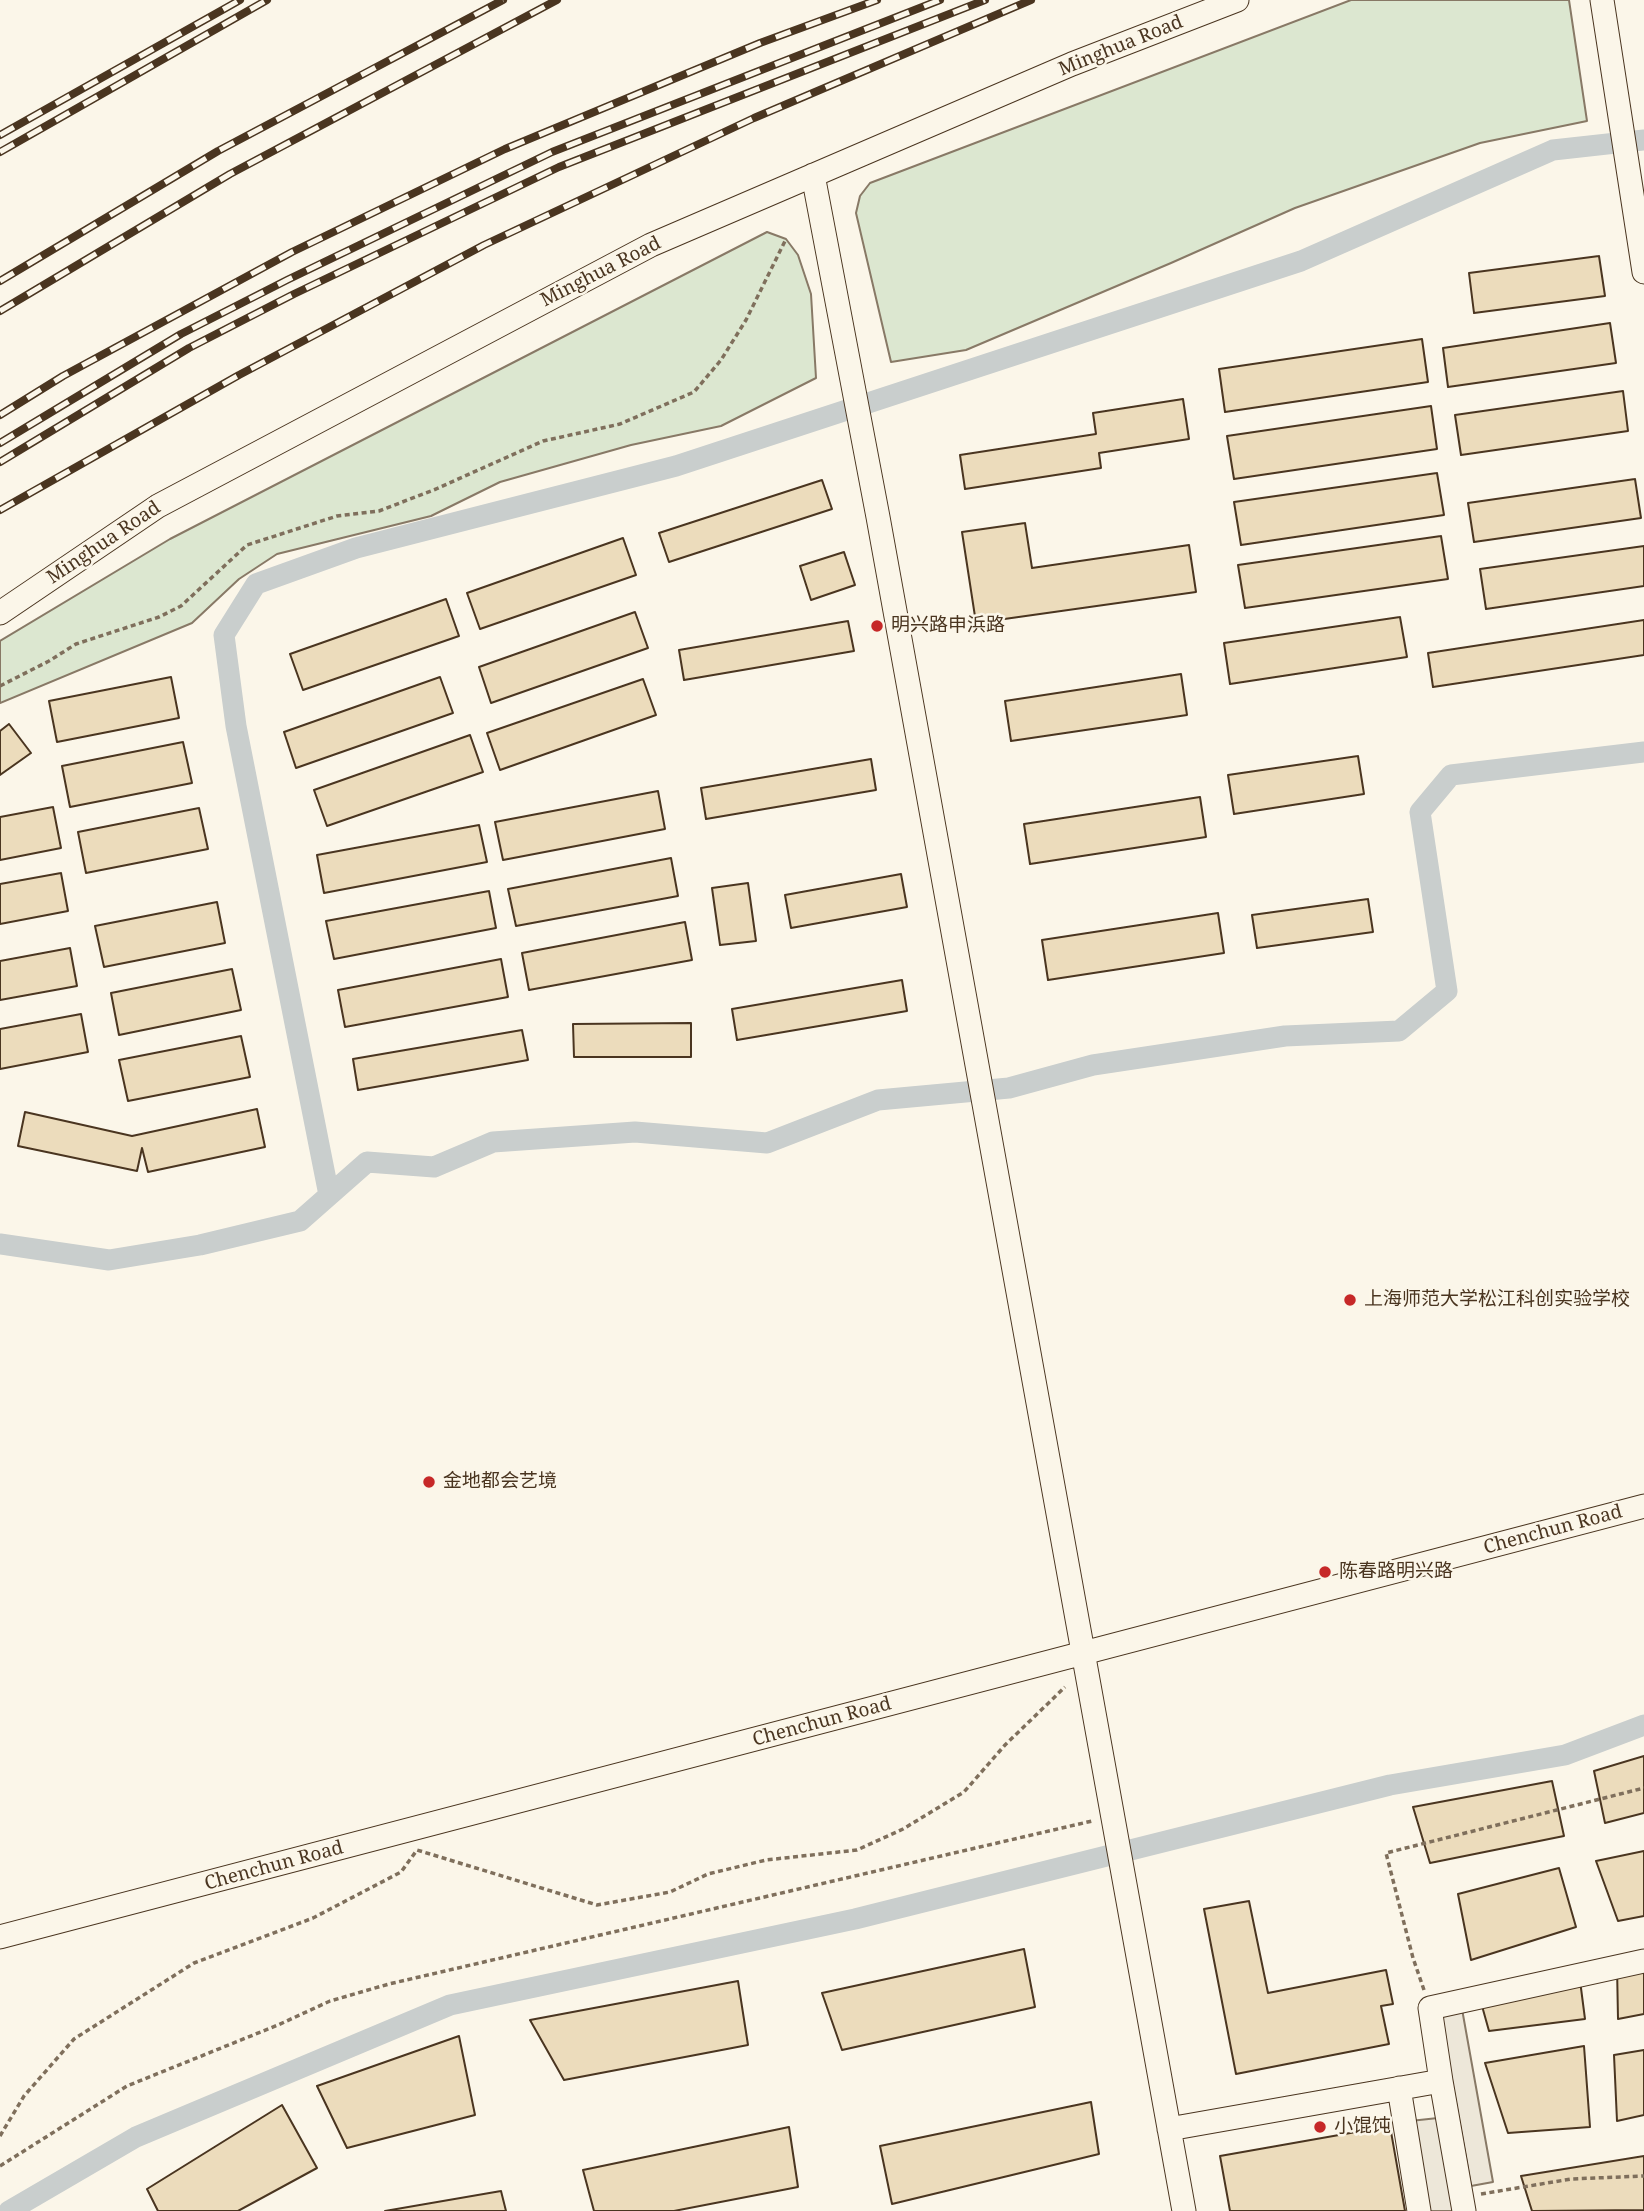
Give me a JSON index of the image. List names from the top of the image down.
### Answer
{
  "streets": {
    "street": ["Minghua Road", "Chenchun Road"]
  },
  "places": [
    "明兴路申浜路",
    "上海师范大学松江科创实验学校",
    "金地都会艺境",
    "陈春路明兴路",
    "小馄饨"
  ]
}
